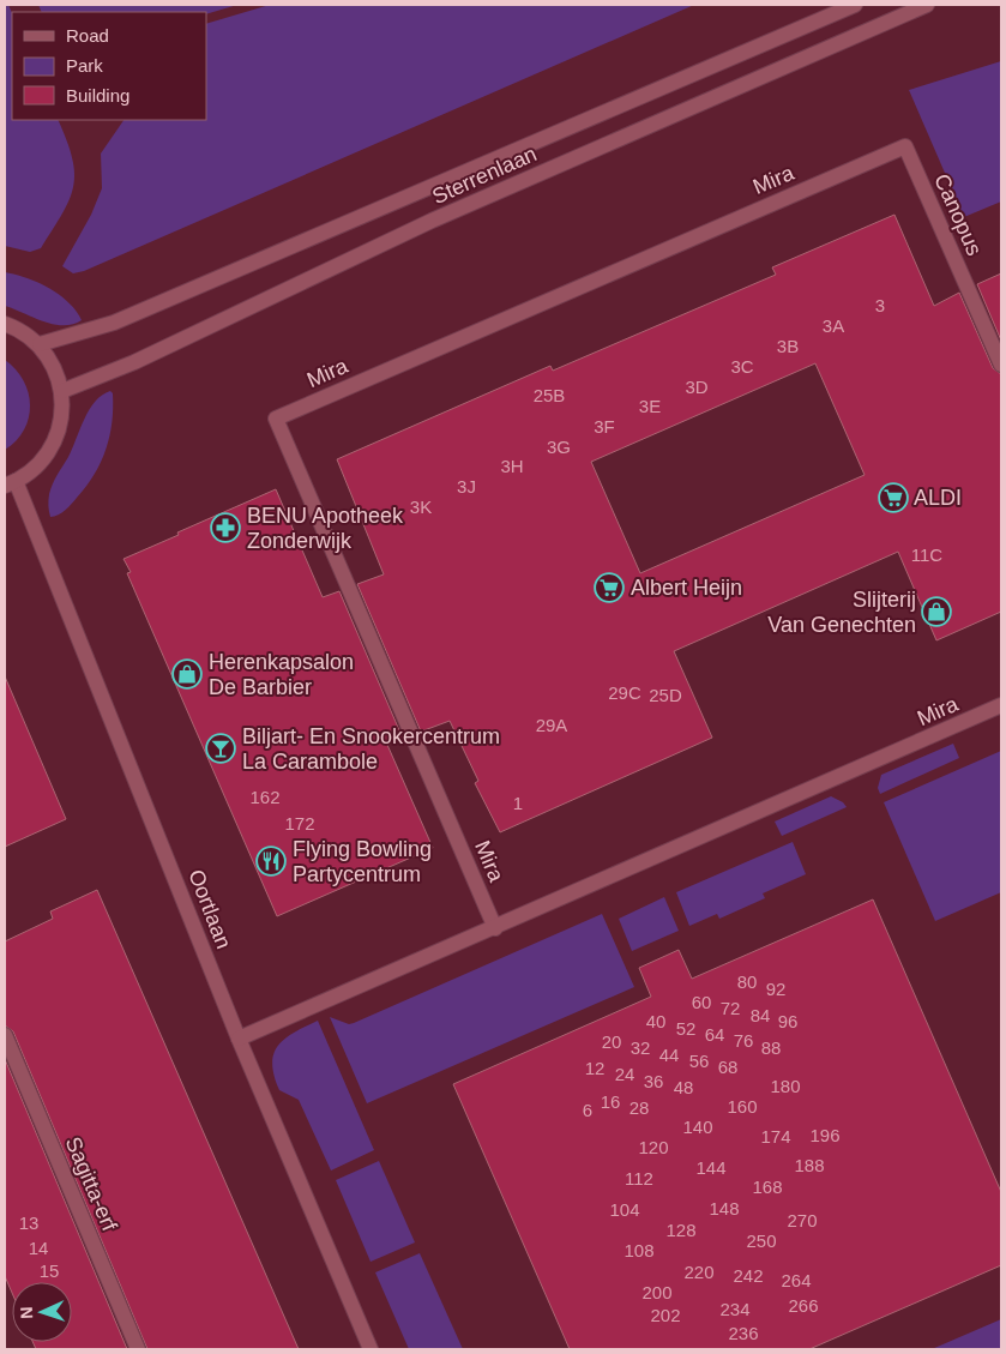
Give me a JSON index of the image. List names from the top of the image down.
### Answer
{
  "streets": {
    "street": [
      "Sterrenlaan",
      "Mira",
      "Canopus",
      "Oortlaan",
      "Sagitta-erf"
    ]
  },
  "crossings": [
    ["Mira", "Canopus"],
    ["Mira", "Oortlaan"]
  ],
  "places": {
    "supermarket": ["ALDI", "Albert Heijn"],
    "pharmacy": ["BENU Apotheek Zonderwijk"],
    "shop": ["Slijterij Van Genechten", "Herenkapsalon De Barbier"],
    "bar": ["Biljart- En Snookercentrum La Carambole"],
    "restaurant": ["Flying Bowling Partycentrum"]
  },
  "house_numbers": [
    "3",
    "3A",
    "3B",
    "3C",
    "3D",
    "25B",
    "3E",
    "3F",
    "3G",
    "3H",
    "3J",
    "3K",
    "11C",
    "29C",
    "25D",
    "29A",
    "162",
    "1",
    "172",
    "80",
    "92",
    "60",
    "72",
    "84",
    "40",
    "96",
    "52",
    "64",
    "76",
    "20",
    "32",
    "88",
    "44",
    "56",
    "68",
    "12",
    "24",
    "36",
    "180",
    "48",
    "16",
    "160",
    "28",
    "6",
    "140",
    "196",
    "174",
    "120",
    "188",
    "144",
    "112",
    "168",
    "148",
    "104",
    "270",
    "13",
    "128",
    "250",
    "14",
    "108",
    "15",
    "220",
    "242",
    "264",
    "200",
    "266",
    "234",
    "202",
    "236"
  ],
  "legend": ["Road", "Park", "Building"],
  "north": "left"
}
